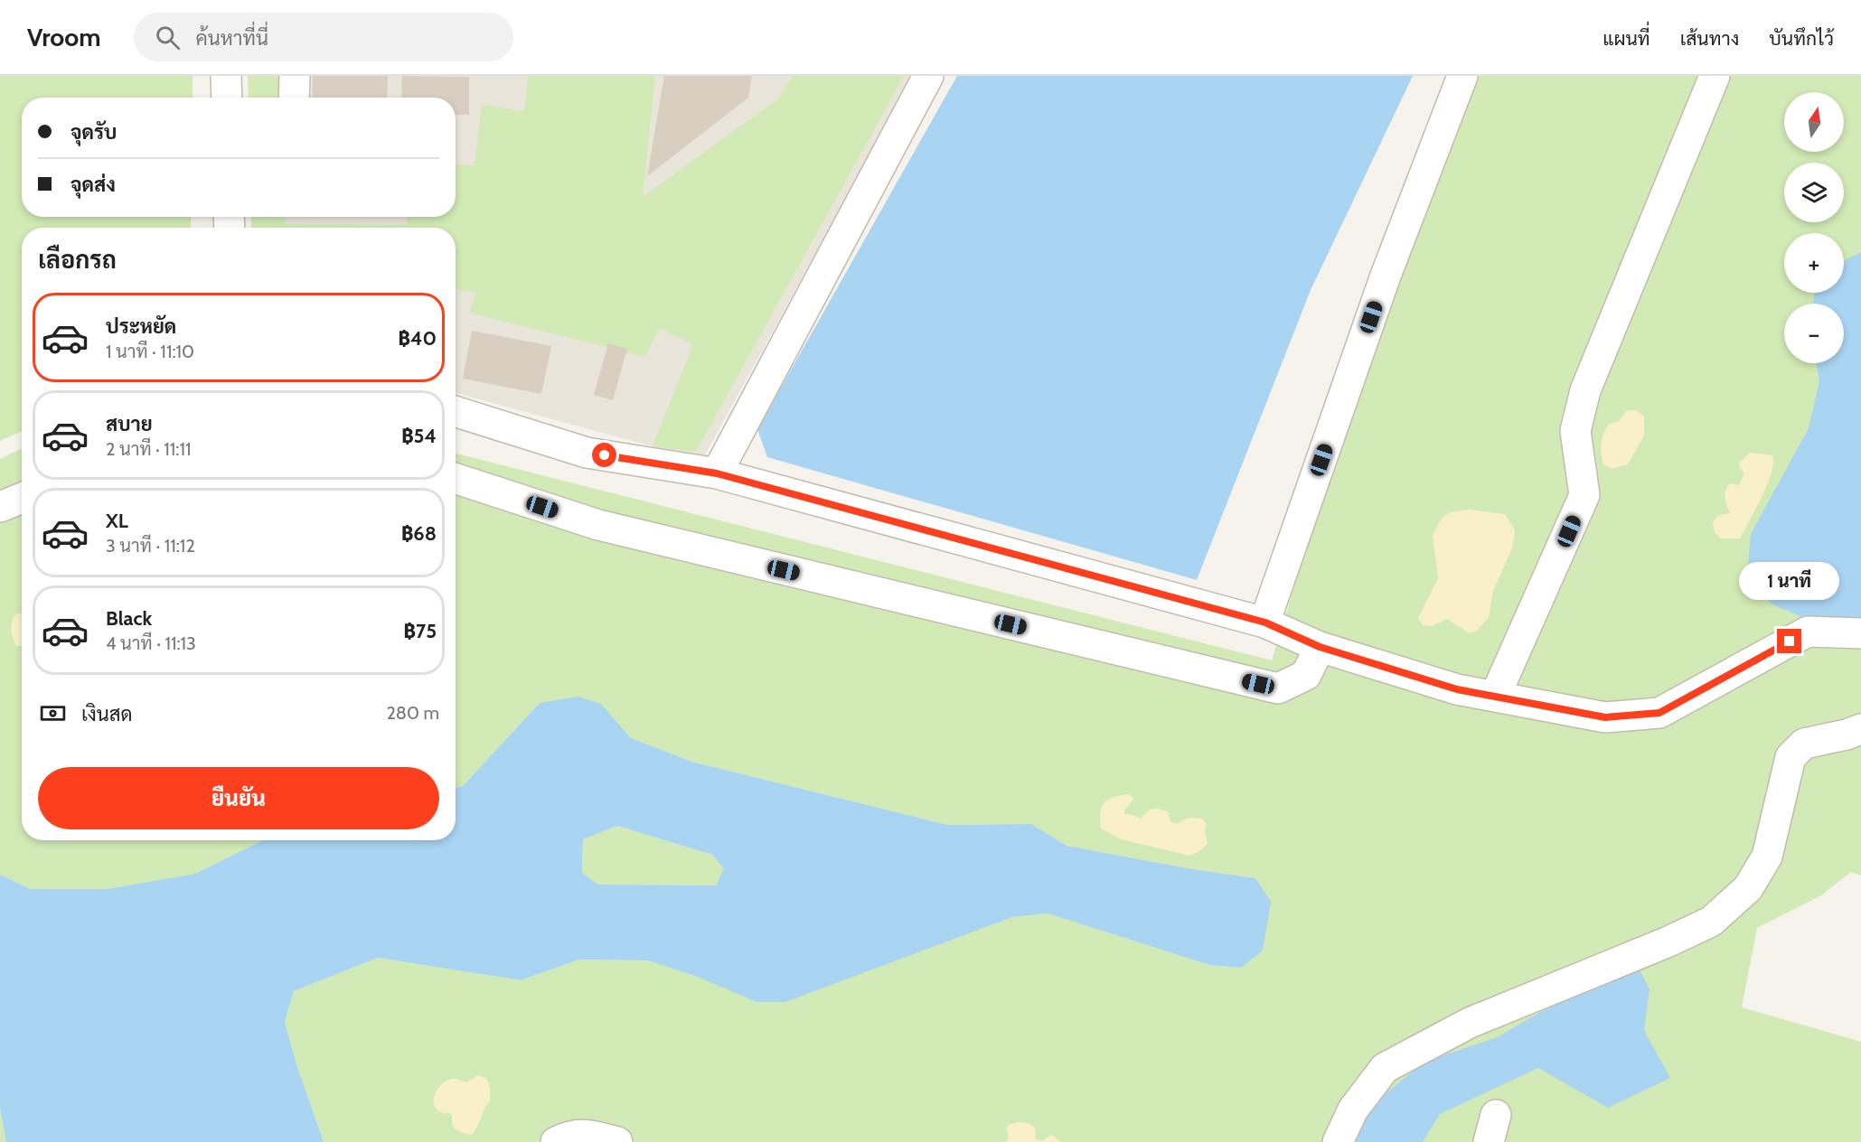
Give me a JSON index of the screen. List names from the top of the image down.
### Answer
{
  "north": "top",
  "page": {
    "header": "Vroom",
    "search": "ค้นหาที่นี่",
    "nav": ["แผนที่", "เส้นทาง", "บันทึกไว้"],
    "map_buttons": ["+", "−"],
    "banner": ["จุดรับ", "จุดส่ง"],
    "heading": "เลือกรถ",
    "list": [
      {
        "name": "ประหยัด",
        "note": "1 นาที · 11:10",
        "value": "฿40"
      },
      {
        "name": "สบาย",
        "note": "2 นาที · 11:11",
        "value": "฿54"
      },
      {
        "name": "XL",
        "note": "3 นาที · 11:12",
        "value": "฿68"
      },
      {
        "name": "Black",
        "note": "4 นาที · 11:13",
        "value": "฿75"
      }
    ],
    "bubble": "1 นาที",
    "pay": ["เงินสด", "280 m"],
    "buttons": "ยืนยัน"
  }
}
